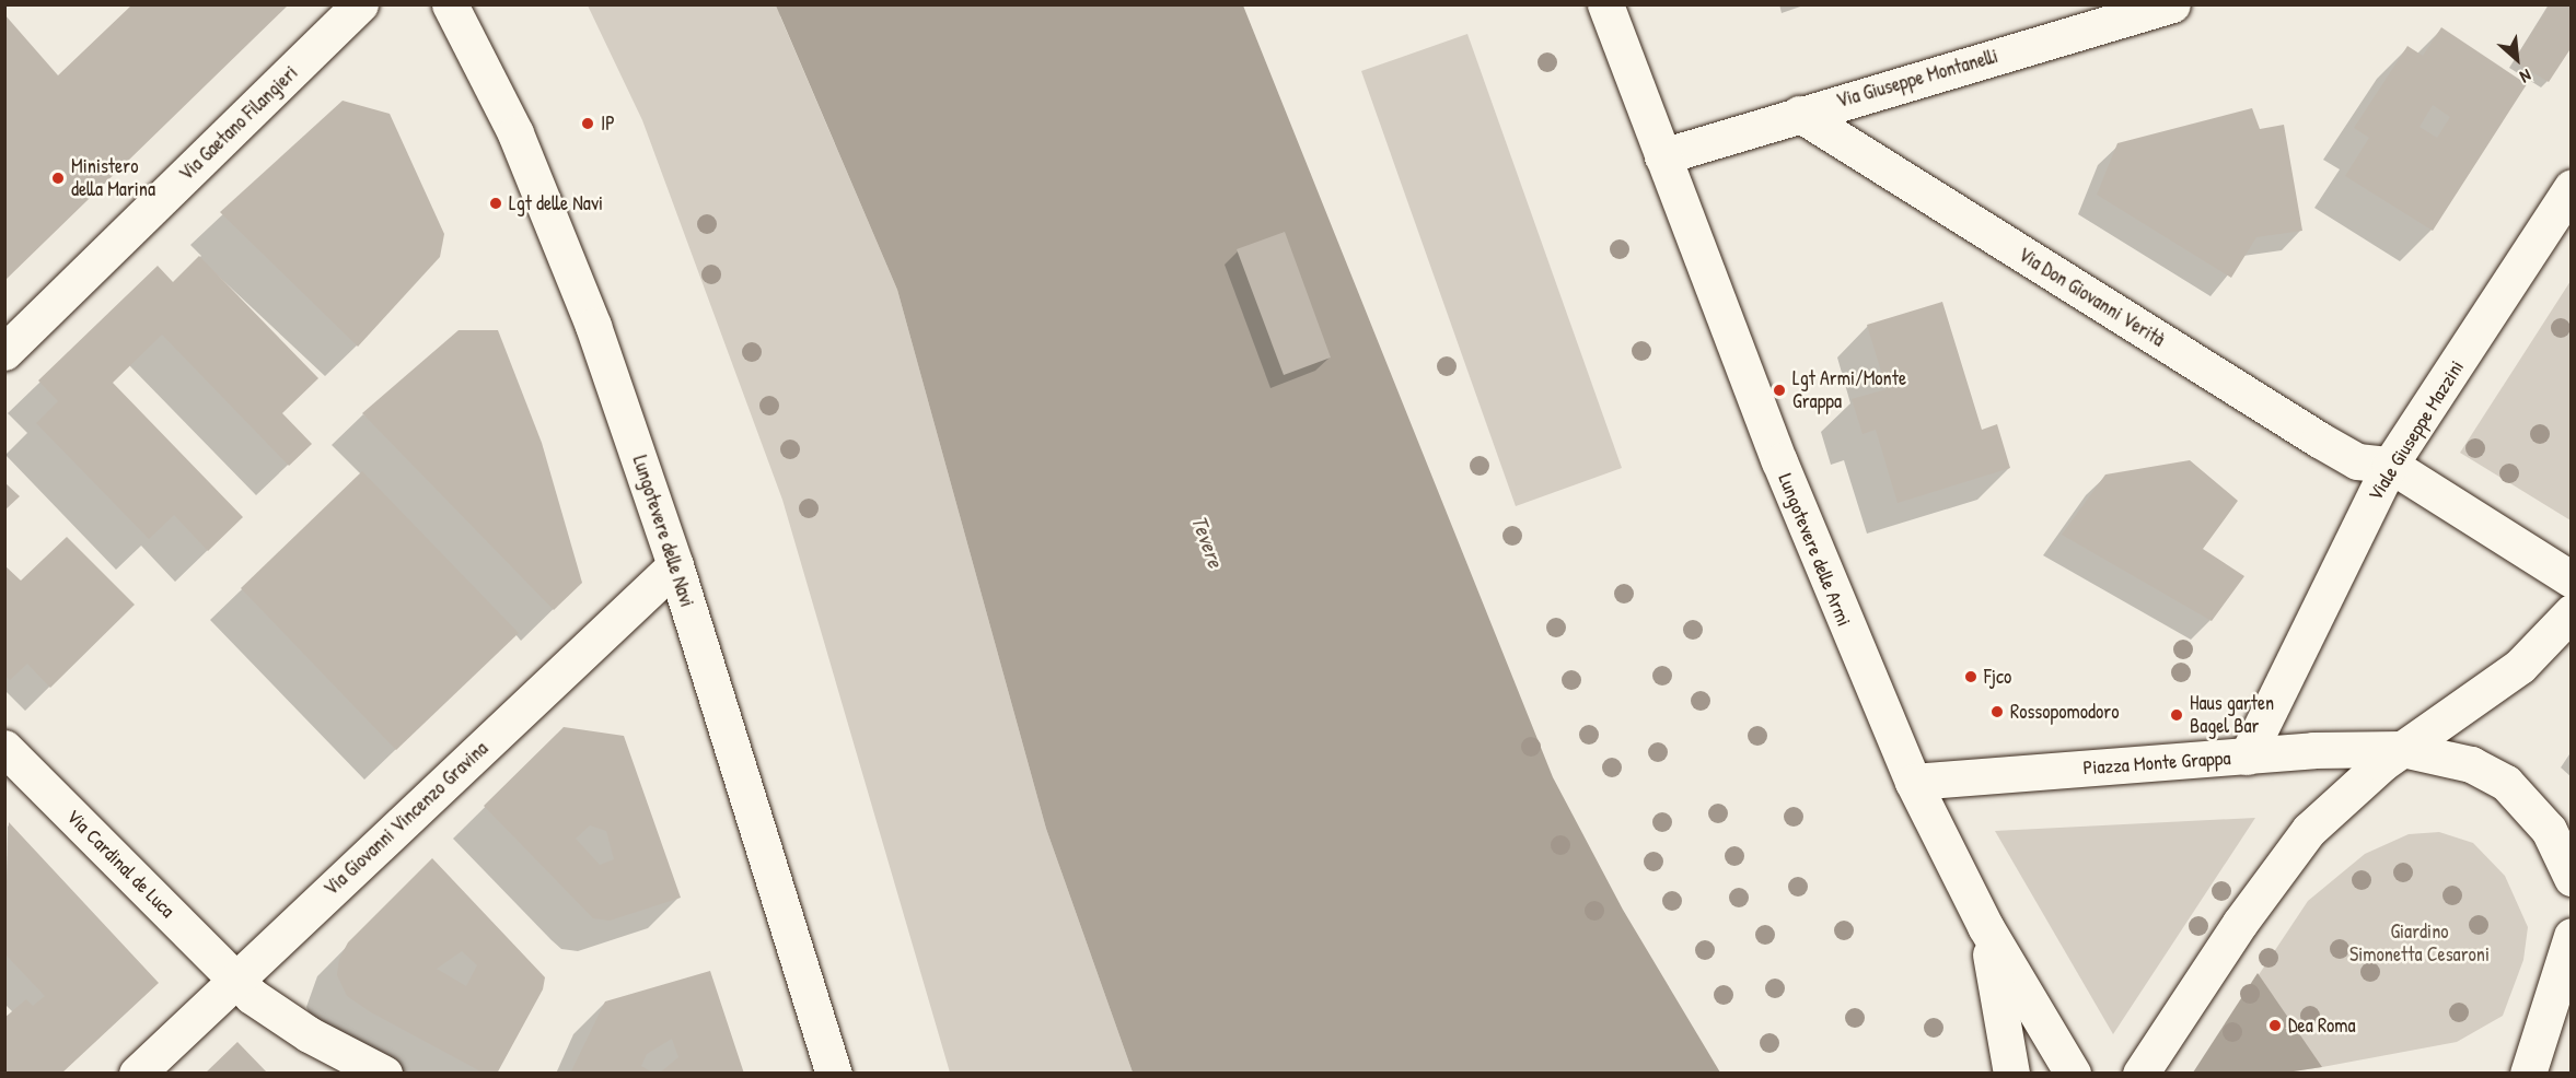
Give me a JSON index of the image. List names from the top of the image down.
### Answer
{
  "streets": {
    "street": [
      "Via Giuseppe Montanelli",
      "Via Gaetano Filangieri",
      "Via Don Giovanni Verità",
      "Viale Giuseppe Mazzini",
      "Lungotevere delle Navi",
      "Lungotevere delle Armi",
      "Piazza Monte Grappa",
      "Via Giovanni Vincenzo Gravina",
      "Via Cardinal de Luca"
    ]
  },
  "crossings": [
    ["Via Giuseppe Montanelli", "Via Don Giovanni Verità"],
    ["Via Giuseppe Montanelli", "Lungotevere delle Armi"],
    ["Via Don Giovanni Verità", "Viale Giuseppe Mazzini"],
    ["Viale Giuseppe Mazzini", "Piazza Monte Grappa"],
    ["Lungotevere delle Navi", "Via Giovanni Vincenzo Gravina"],
    ["Lungotevere delle Armi", "Piazza Monte Grappa"],
    ["Via Giovanni Vincenzo Gravina", "Via Cardinal de Luca"]
  ],
  "water": ["Tevere"],
  "parks": ["Giardino Simonetta Cesaroni"],
  "places": [
    "IP",
    "Ministero della Marina",
    "Lgt delle Navi",
    "Lgt Armi/Monte Grappa",
    "Fjco",
    "Rossopomodoro",
    "Haus garten Bagel Bar",
    "Dea Roma"
  ],
  "north": "bottom right"
}
